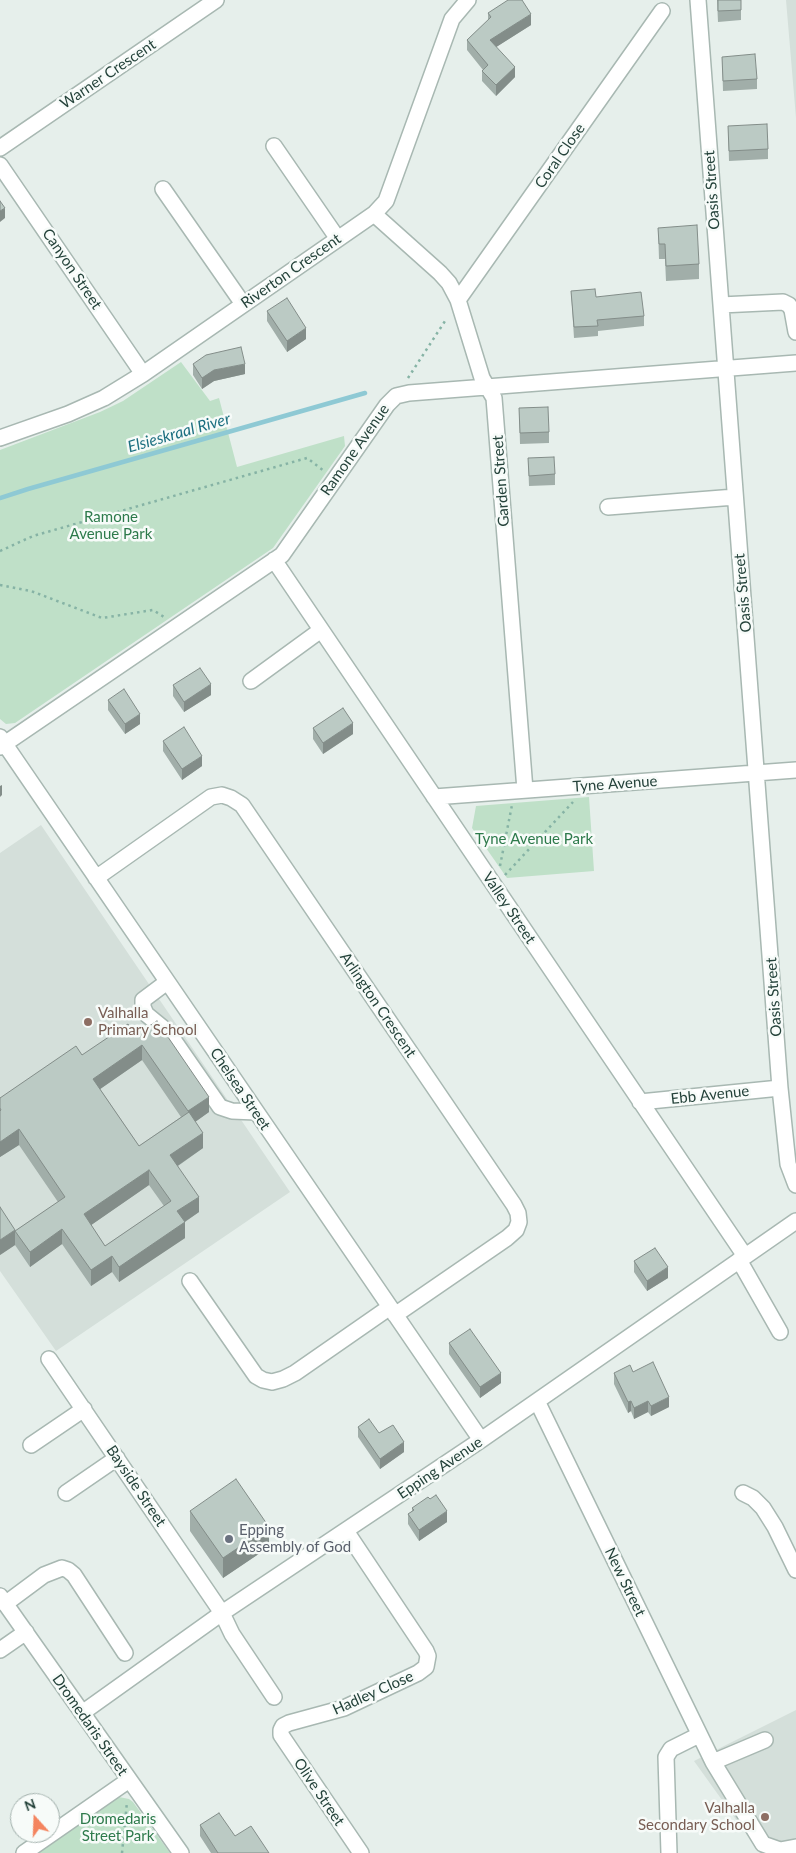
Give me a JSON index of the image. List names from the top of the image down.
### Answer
{
  "streets": {
    "street": [
      "Warner Crescent",
      "Coral Close",
      "Oasis Street",
      "Canyon Street",
      "Riverton Crescent",
      "Ramone Avenue",
      "Garden Street",
      "Tyne Avenue",
      "Valley Street",
      "Arlington Crescent",
      "Chelsea Street",
      "Ebb Avenue",
      "Epping Avenue",
      "Bayside Street",
      "New Street",
      "Hadley Close",
      "Dromedaris Street",
      "Olive Street"
    ]
  },
  "crossings": [
    ["Coral Close", "Garden Street"],
    ["Oasis Street", "Ramone Avenue"],
    ["Oasis Street", "Tyne Avenue"],
    ["Oasis Street", "Ebb Avenue"],
    ["Canyon Street", "Riverton Crescent"],
    ["Riverton Crescent", "Garden Street"],
    ["Ramone Avenue", "Garden Street"],
    ["Ramone Avenue", "Valley Street"],
    ["Ramone Avenue", "Chelsea Street"],
    ["Garden Street", "Tyne Avenue"],
    ["Tyne Avenue", "Valley Street"],
    ["Valley Street", "Ebb Avenue"],
    ["Valley Street", "Epping Avenue"],
    ["Arlington Crescent", "Chelsea Street"],
    ["Chelsea Street", "Epping Avenue"],
    ["Epping Avenue", "Bayside Street"],
    ["Epping Avenue", "New Street"],
    ["Epping Avenue", "Hadley Close"],
    ["Epping Avenue", "Dromedaris Street"],
    ["Hadley Close", "Olive Street"]
  ],
  "water": ["Elsieskraal River"],
  "parks": ["Ramone Avenue Park", "Tyne Avenue Park", "Dromedaris Street Park"],
  "places": ["Valhalla Primary School", "Epping Assembly of God", "Valhalla Secondary School"],
  "north": "top"
}
